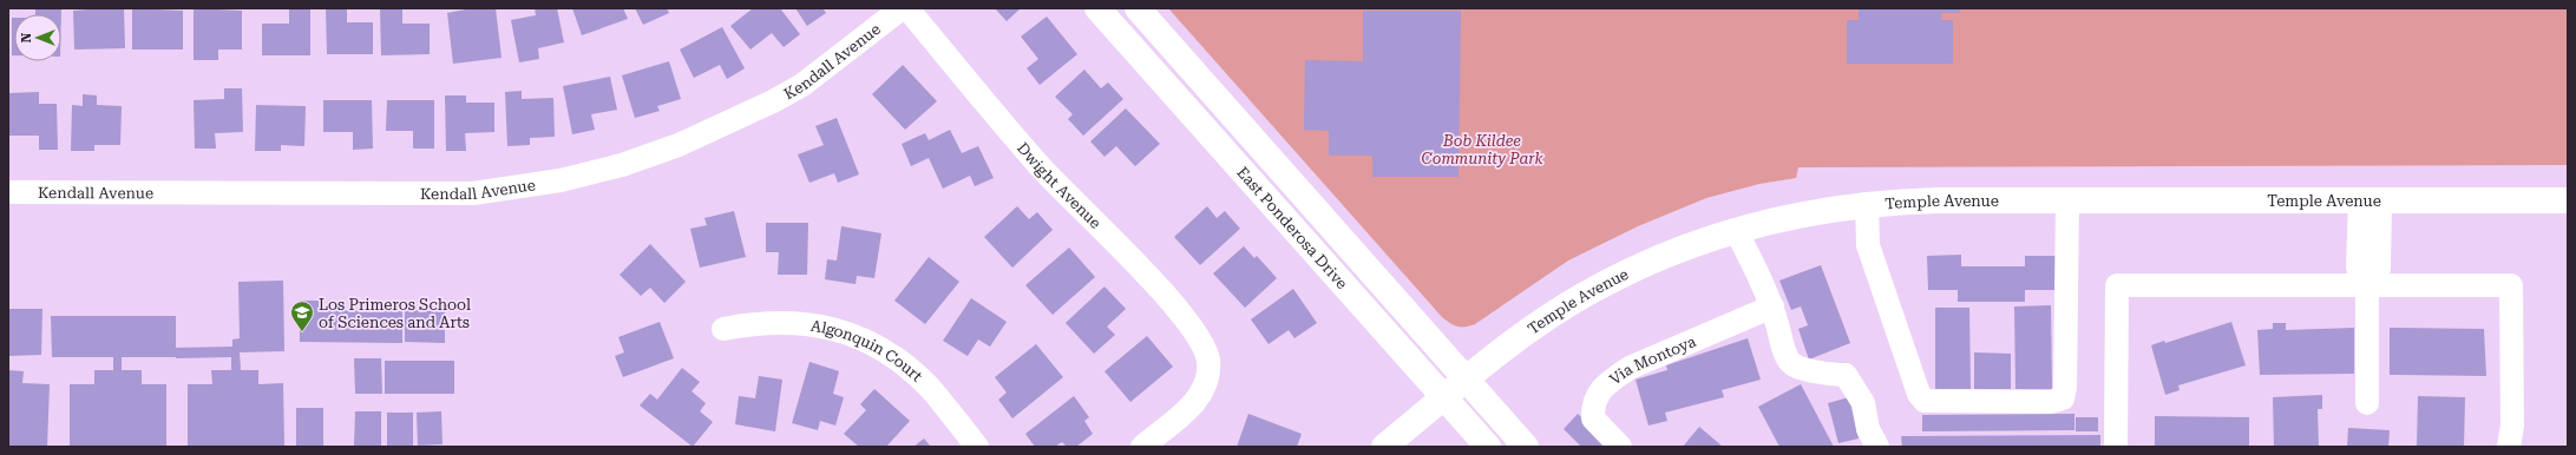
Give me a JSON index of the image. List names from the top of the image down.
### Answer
{
  "streets": {
    "main road": ["Temple Avenue", "East Ponderosa Drive"],
    "street": [
      "Kendall Avenue",
      "Dwight Avenue",
      "Algonquin Court",
      "Via Montoya"
    ]
  },
  "crossings": [
    ["Temple Avenue", "East Ponderosa Drive"]
  ],
  "parks": ["Bob Kildee Community Park"],
  "places": {
    "school or university": ["Los Primeros School of Sciences and Arts"]
  },
  "north": "left"
}
